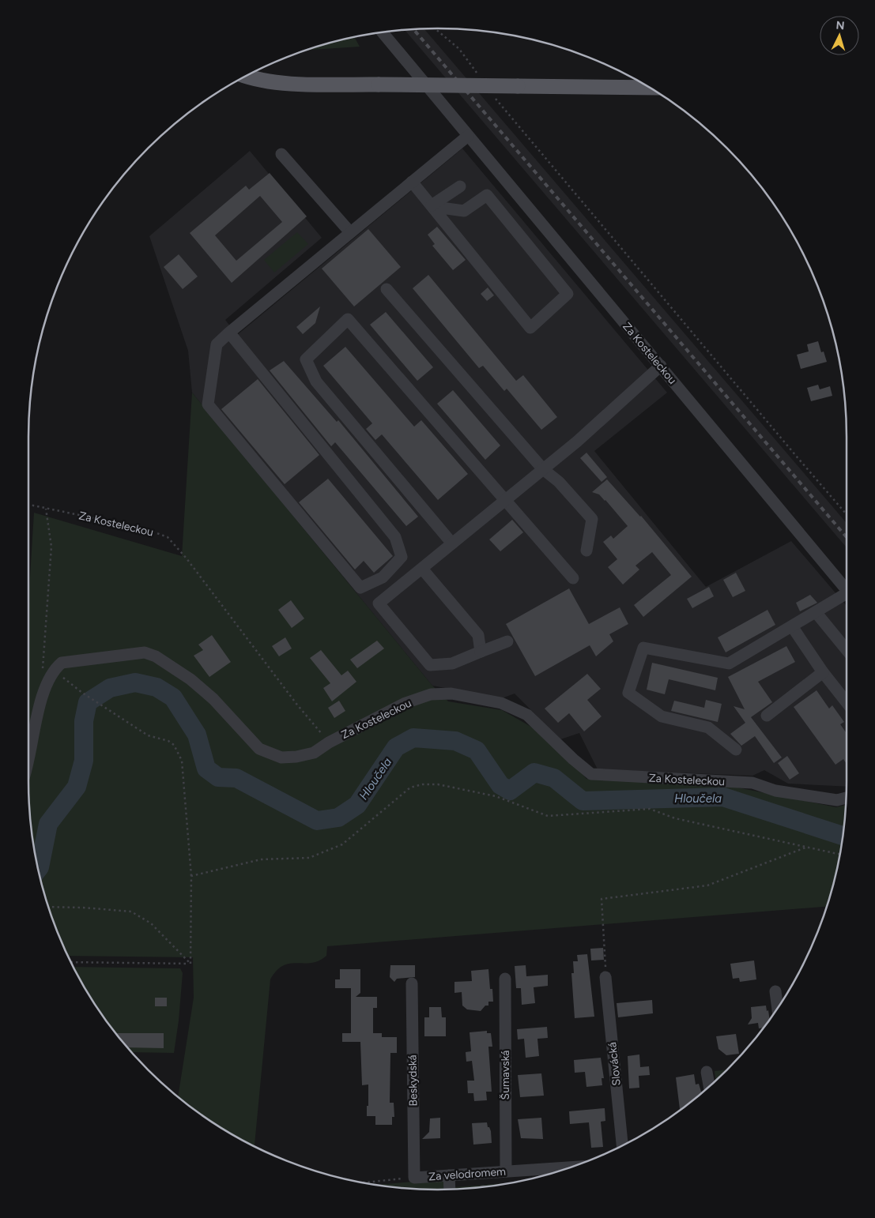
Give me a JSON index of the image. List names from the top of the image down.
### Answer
{
  "streets": {
    "street": [
      "Za Kosteleckou",
      "Slovácká",
      "Šumavská",
      "Beskydská",
      "Za velodromem"
    ]
  },
  "crossings": [
    ["Šumavská", "Za velodromem"],
    ["Beskydská", "Za velodromem"]
  ],
  "water": ["Hloučela"],
  "north": "top"
}
